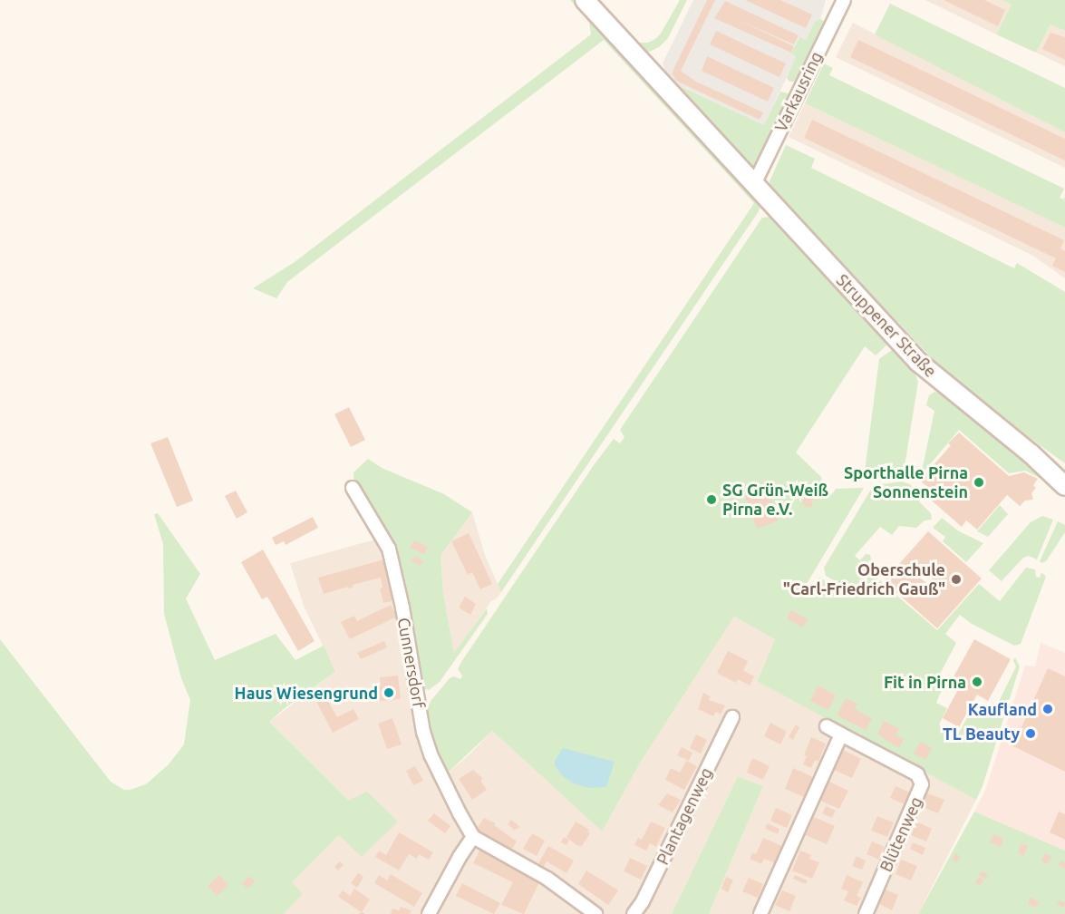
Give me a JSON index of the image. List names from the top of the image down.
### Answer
{
  "streets": {
    "main road": ["Struppener Straße"],
    "street": [
      "Varkausring",
      "Cunnersdorf",
      "Plantagenweg",
      "Blütenweg"
    ]
  },
  "crossings": [
    ["Varkausring", "Struppener Straße"]
  ],
  "places": [
    "Sporthalle Pirna Sonnenstein",
    "SG Grün-Weiß Pirna e.V.",
    "Oberschule \"Carl-Friedrich Gauß\"",
    "Fit in Pirna",
    "Haus Wiesengrund",
    "Kaufland",
    "TL Beauty"
  ]
}
